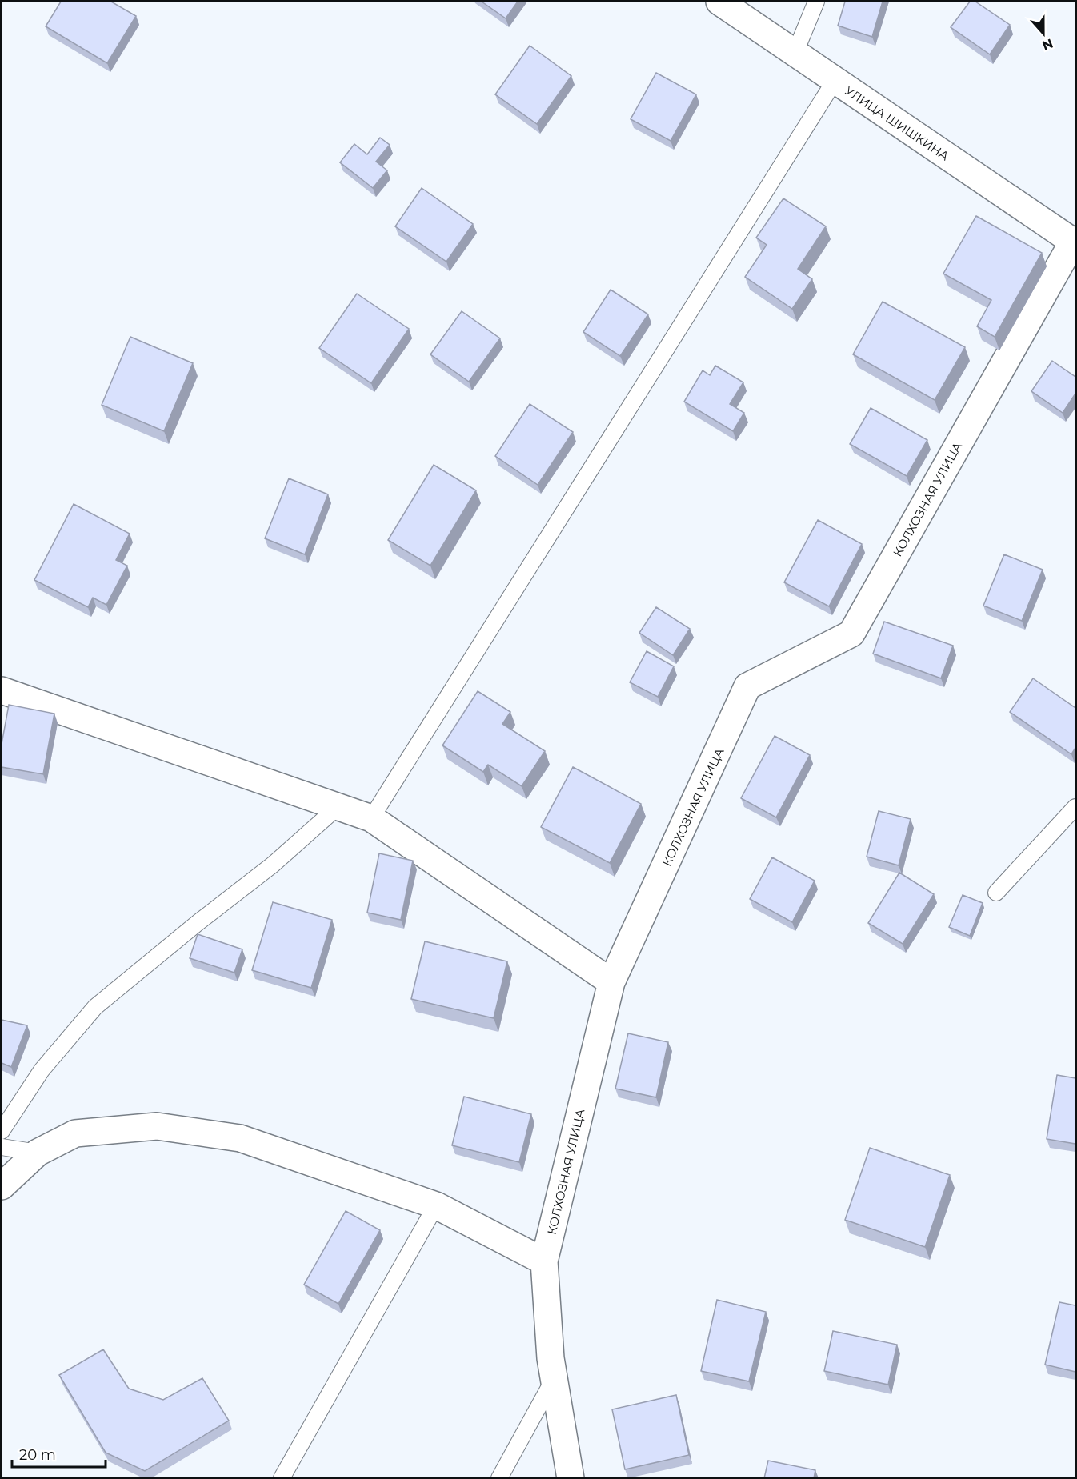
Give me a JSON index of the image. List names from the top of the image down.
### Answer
{
  "streets": {
    "street": ["УЛИЦА ШИШКИНА", "КОЛХОЗНАЯ УЛИЦА"]
  },
  "crossings": [
    ["УЛИЦА ШИШКИНА", "КОЛХОЗНАЯ УЛИЦА"]
  ],
  "scale_bar": "20 m",
  "north": "bottom"
}
